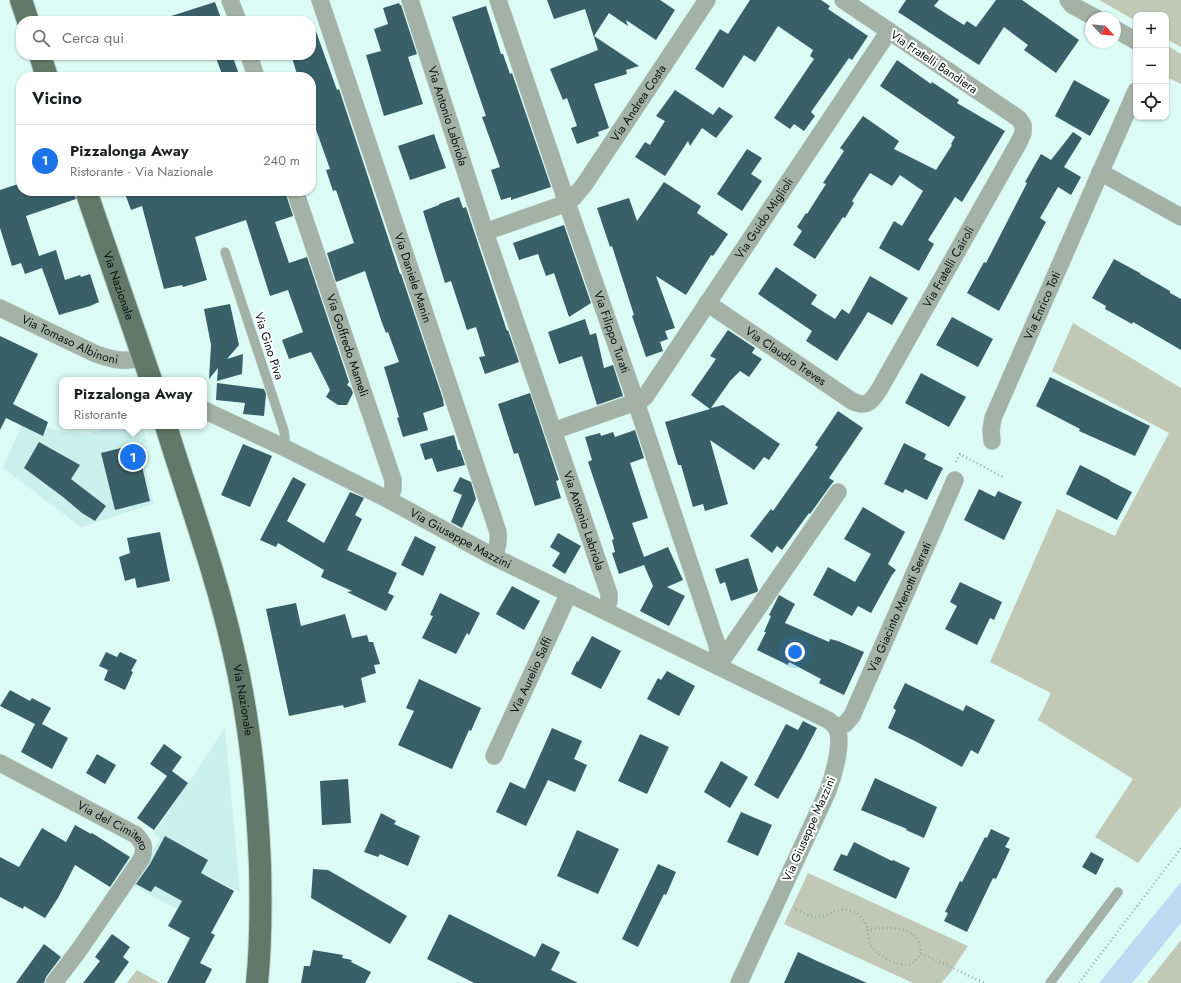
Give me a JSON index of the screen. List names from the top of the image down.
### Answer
{
  "streets": {
    "main road": ["Via Nazionale"],
    "street": [
      "Via Fratelli Bandiera",
      "Via Andrea Costa",
      "Via Antonio Labriola",
      "Via Guido Miglioli",
      "Via Fratelli Cairoli",
      "Via Daniele Manin",
      "Via Enrico Toti",
      "Via Filippo Turati",
      "Via Tomaso Albinoni",
      "Via Goffredo Mameli",
      "Via Claudio Treves",
      "Via Giuseppe Mazzini",
      "Via Giacinto Menotti Serrati",
      "Via Aurelio Saffi",
      "Via del Cimitero"
    ],
    "lane": ["Via Gino Piva"]
  },
  "crossings": [
    ["Via Fratelli Bandiera", "Via Guido Miglioli"],
    ["Via Fratelli Bandiera", "Via Fratelli Cairoli"],
    ["Via Andrea Costa", "Via Filippo Turati"],
    ["Via Antonio Labriola", "Via Giuseppe Mazzini"],
    ["Via Guido Miglioli", "Via Filippo Turati"],
    ["Via Guido Miglioli", "Via Claudio Treves"],
    ["Via Fratelli Cairoli", "Via Claudio Treves"],
    ["Via Daniele Manin", "Via Giuseppe Mazzini"],
    ["Via Nazionale", "Via Tomaso Albinoni"],
    ["Via Filippo Turati", "Via Giuseppe Mazzini"],
    ["Via Goffredo Mameli", "Via Giuseppe Mazzini"],
    ["Via Gino Piva", "Via Giuseppe Mazzini"],
    ["Via Giuseppe Mazzini", "Via Giacinto Menotti Serrati"],
    ["Via Giuseppe Mazzini", "Via Aurelio Saffi"]
  ],
  "north": "bottom right",
  "page": {
    "map_buttons": ["+", "−"],
    "search": "Cerca qui",
    "heading": "Vicino",
    "list": [
      {
        "mark": "1",
        "name": "Pizzalonga Away",
        "note": "Ristorante · Via Nazionale",
        "value": "240 m"
      }
    ],
    "popup": ["Pizzalonga Away", "Ristorante"],
    "pins": "1"
  }
}
